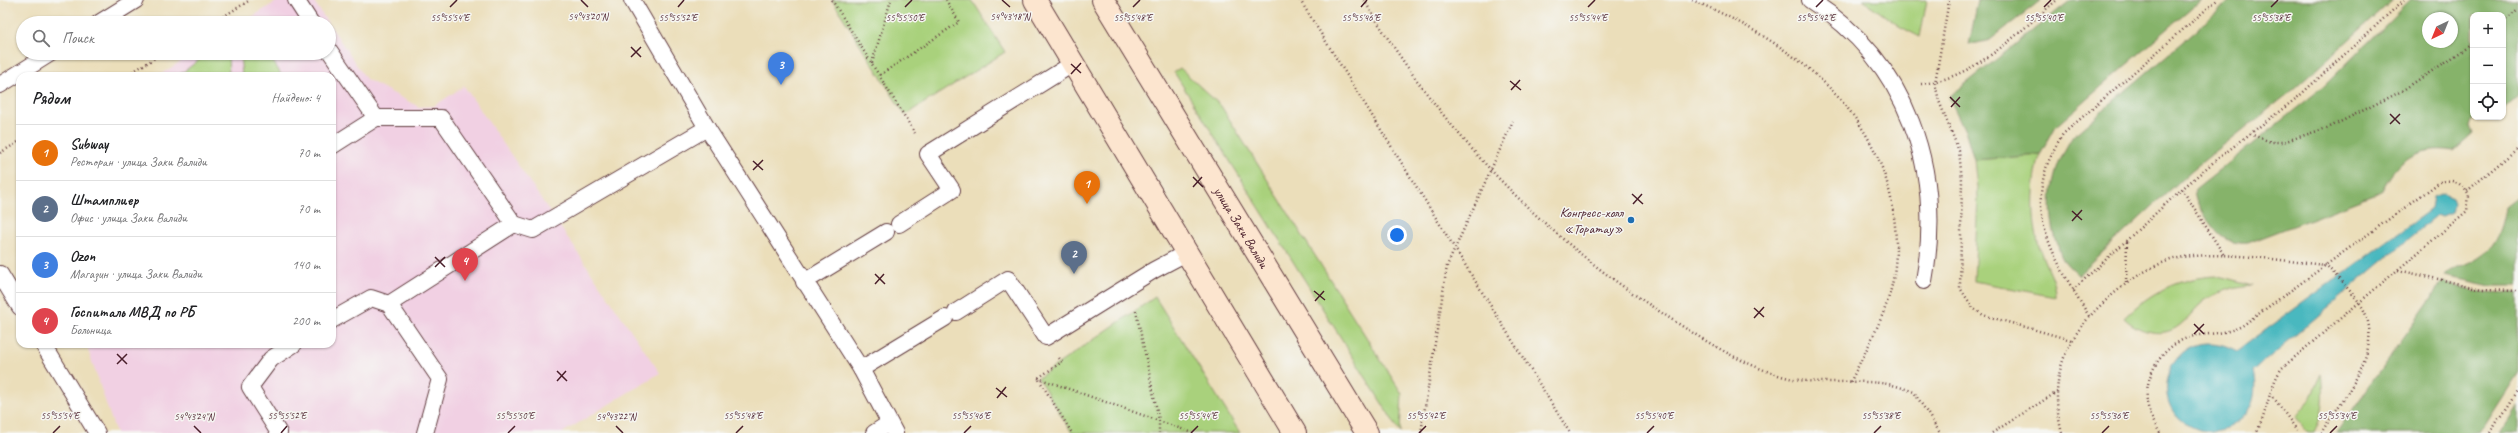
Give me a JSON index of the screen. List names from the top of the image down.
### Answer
{
  "streets": {
    "main road": ["улица Заки Валиди"]
  },
  "places": ["Конгресс-холл «Торатау»"],
  "north": "bottom left",
  "page": {
    "map_buttons": ["+", "−"],
    "search": "Поиск",
    "pins": [
      "3",
      "1",
      "2",
      "4"
    ],
    "heading": ["Рядом", "Найдено: 4"],
    "list": [
      {
        "mark": "1",
        "name": "Subway",
        "note": "Ресторан · улица Заки Валиди",
        "value": "70 m"
      },
      {
        "mark": "2",
        "name": "Штамплиер",
        "note": "Офис · улица Заки Валиди",
        "value": "70 m"
      },
      {
        "mark": "3",
        "name": "Ozon",
        "note": "Магазин · улица Заки Валиди",
        "value": "140 m"
      },
      {
        "mark": "4",
        "name": "Госпиталь МВД по РБ",
        "note": "Больница",
        "value": "200 m"
      }
    ]
  },
  "coordinates": [
    "54°43'20\"N",
    "54°43'18\"N",
    "55°55'54\"E",
    "55°55'52\"E",
    "55°55'50\"E",
    "55°55'48\"E",
    "55°55'46\"E",
    "55°55'38\"E",
    "55°55'44\"E",
    "55°55'42\"E",
    "55°55'40\"E",
    "55°55'36\"E",
    "55°55'34\"E",
    "54°43'24\"N",
    "54°43'22\"N"
  ]
}
